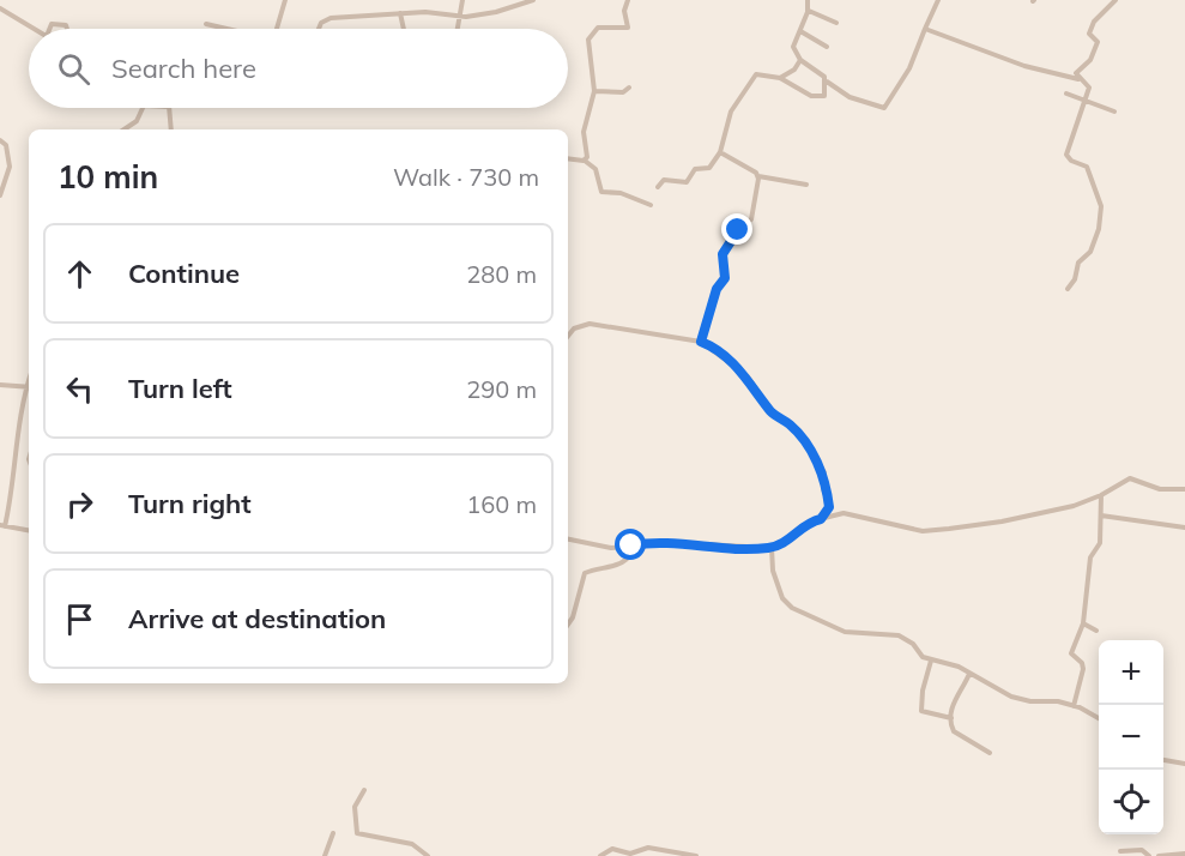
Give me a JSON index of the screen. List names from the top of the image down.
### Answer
{
  "page": {
    "search": "Search here",
    "heading": ["10 min", "Walk · 730 m"],
    "list": [
      ["Continue", "280 m"],
      ["Turn left", "290 m"],
      ["Turn right", "160 m"],
      "Arrive at destination"
    ],
    "map_buttons": ["+", "−"]
  }
}
